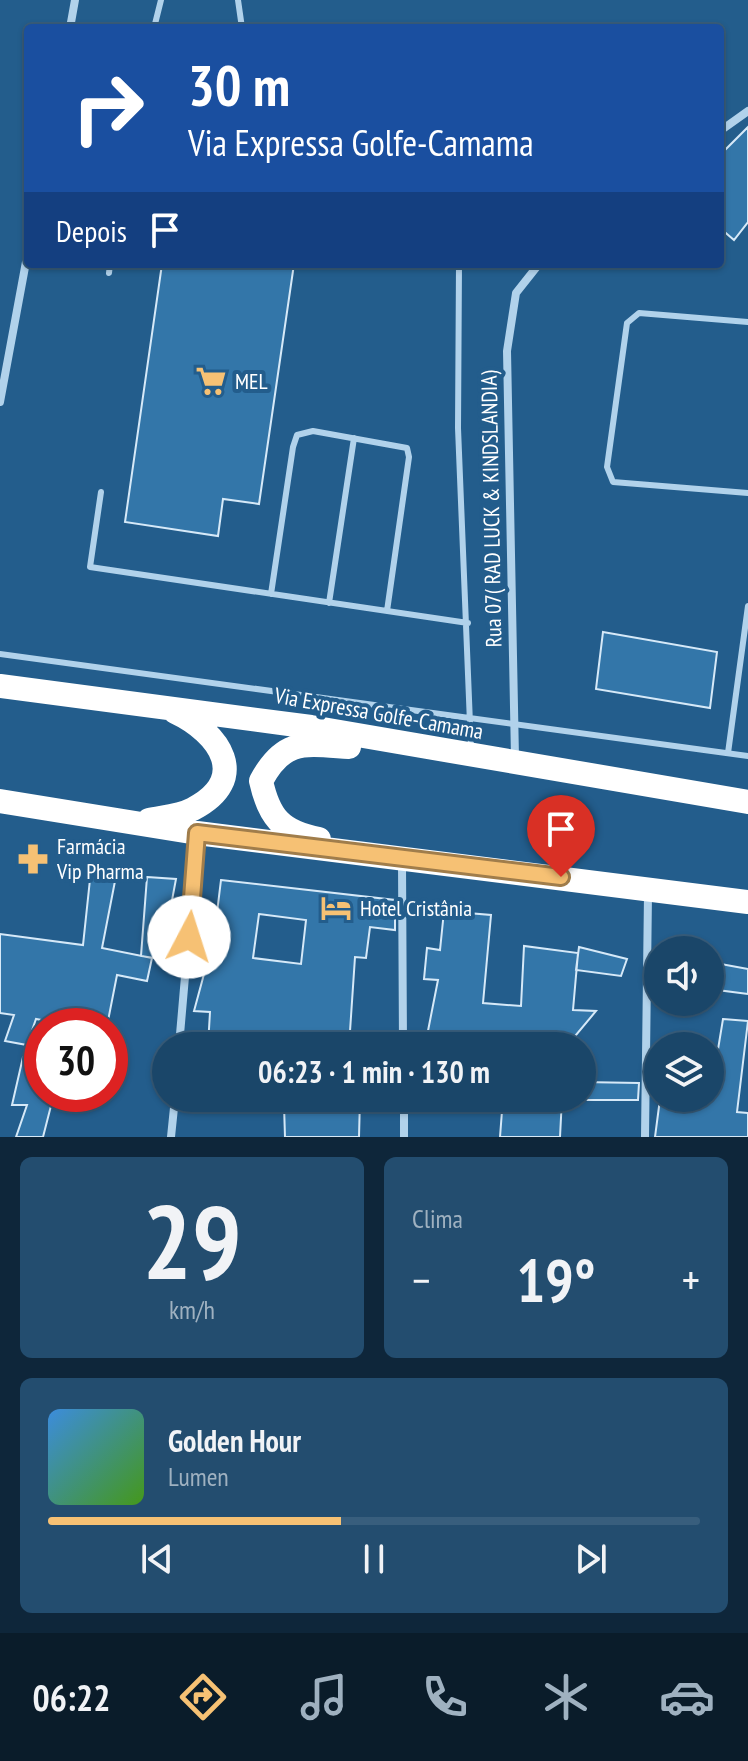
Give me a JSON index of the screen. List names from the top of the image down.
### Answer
{
  "streets": {
    "highway": ["Via Expressa Golfe-Camama"],
    "street": ["Rua 07( RAD LUCK & KINDSLANDIA)"]
  },
  "crossings": [
    ["Rua 07( RAD LUCK & KINDSLANDIA)", "Via Expressa Golfe-Camama"]
  ],
  "places": {
    "supermarket": ["MEL"],
    "pharmacy": ["Farmácia Vip Pharma"],
    "hotel": ["Hotel Cristânia"]
  },
  "page": {
    "turn": ["30 m", "Via Expressa Golfe-Camama"],
    "then": "Depois",
    "limit": "30",
    "trip": "06:23 · 1 min · 130 m",
    "tile": [
      ["29", "km/h"],
      "Clima"
    ],
    "heat": ["−", "19°", "+"],
    "song": ["Golden Hour", "Lumen"],
    "tabs": "06:22"
  }
}
